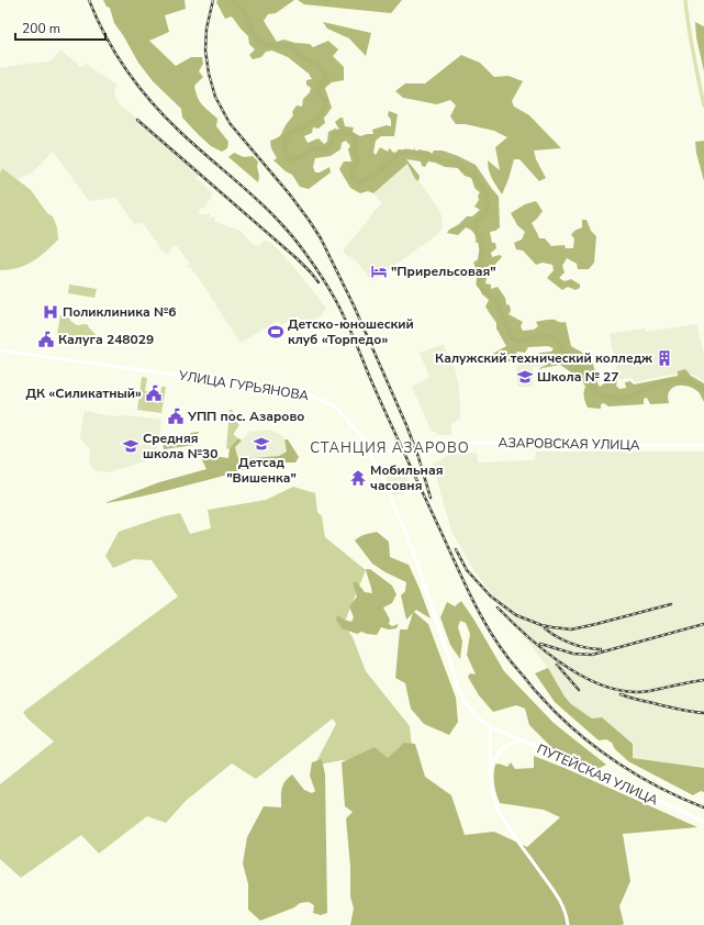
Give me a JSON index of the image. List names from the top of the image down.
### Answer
{
  "streets": {
    "street": ["УЛИЦА ГУРЬЯНОВА", "АЗАРОВСКАЯ УЛИЦА", "ПУТЕЙСКАЯ УЛИЦА"]
  },
  "crossings": [
    ["УЛИЦА ГУРЬЯНОВА", "ПУТЕЙСКАЯ УЛИЦА"]
  ],
  "districts": ["СТАНЦИЯ АЗАРОВО"],
  "places": {
    "hotel": ["\"Прирельсовая\""],
    "hospital": ["Поликлиника №6"],
    "sports": ["Детско-юношеский клуб «Торпедо»"],
    "public building": ["Калуга 248029", "ДК «Силикатный»", "УПП пос. Азарово"],
    "building": ["Калужский технический колледж"],
    "school or university": ["Школа № 27", "Детсад \"Вишенка\"", "Средняя школа №30"],
    "temple": ["Мобильная часовня"]
  },
  "scale_bar": "200 m"
}
